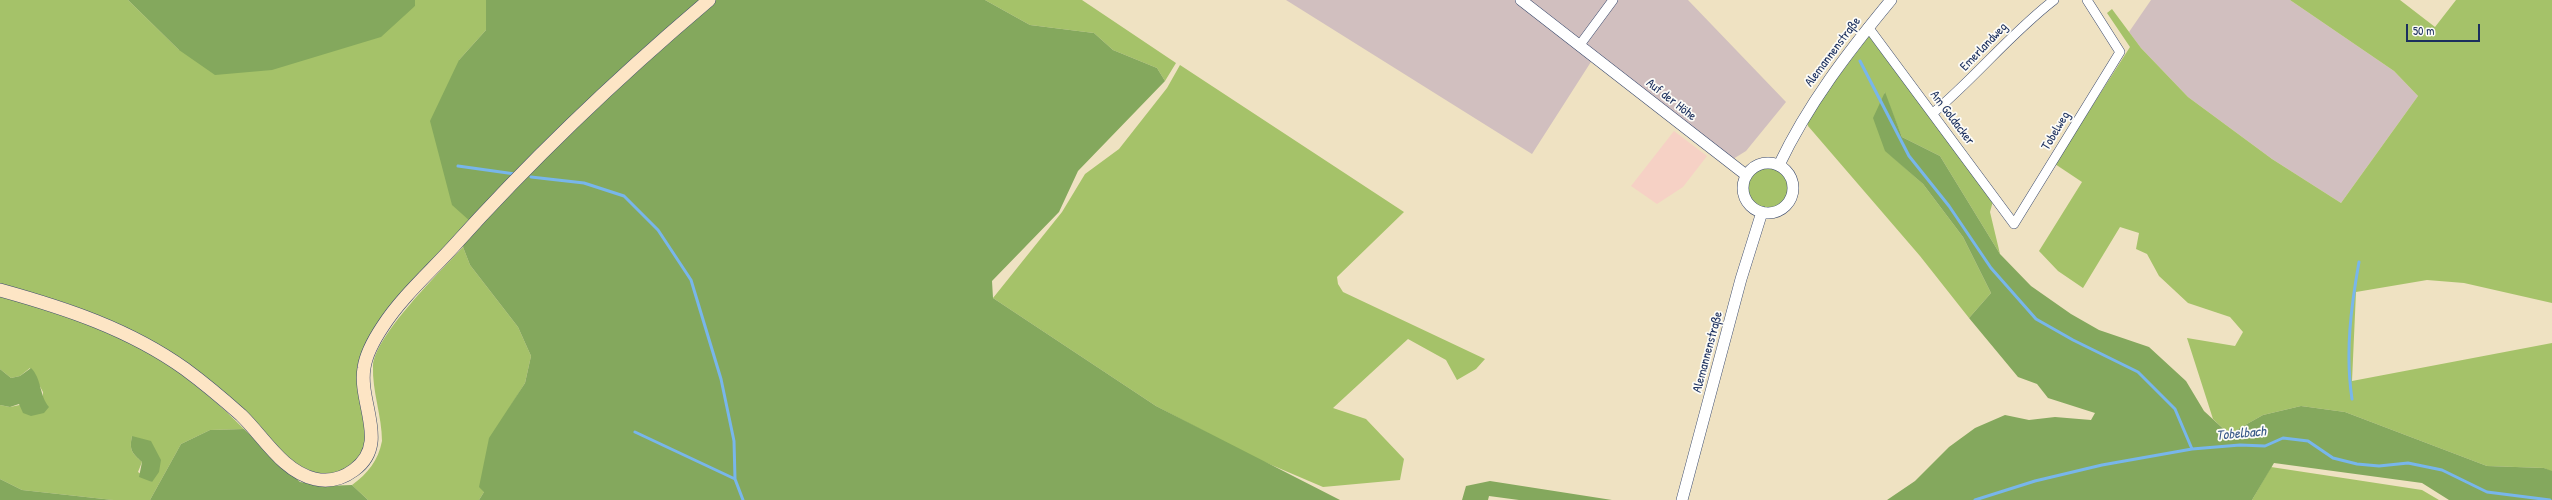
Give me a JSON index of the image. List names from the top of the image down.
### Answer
{
  "streets": {
    "street": [
      "Emerlandweg",
      "Alemannenstraße",
      "Auf der Höhe",
      "Am Goldacker",
      "Tobelweg"
    ]
  },
  "crossings": [
    ["Emerlandweg", "Am Goldacker"],
    ["Alemannenstraße", "Auf der Höhe"],
    ["Alemannenstraße", "Am Goldacker"],
    ["Am Goldacker", "Tobelweg"]
  ],
  "water": ["Tobelbach"],
  "scale_bar": "50 m"
}
